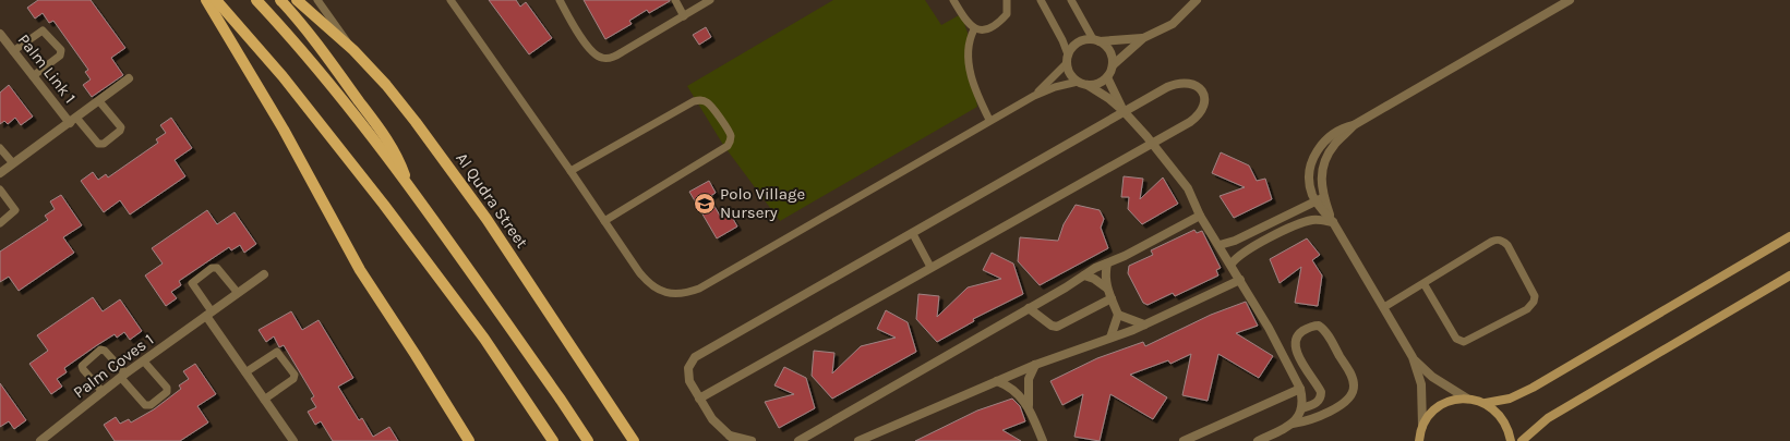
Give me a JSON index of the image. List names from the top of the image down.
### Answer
{
  "streets": {
    "main road": ["Al Qudra Street"],
    "street": ["Palm Link 1", "Palm Coves 1"]
  },
  "places": {
    "school or university": ["Polo Village Nursery"]
  }
}
